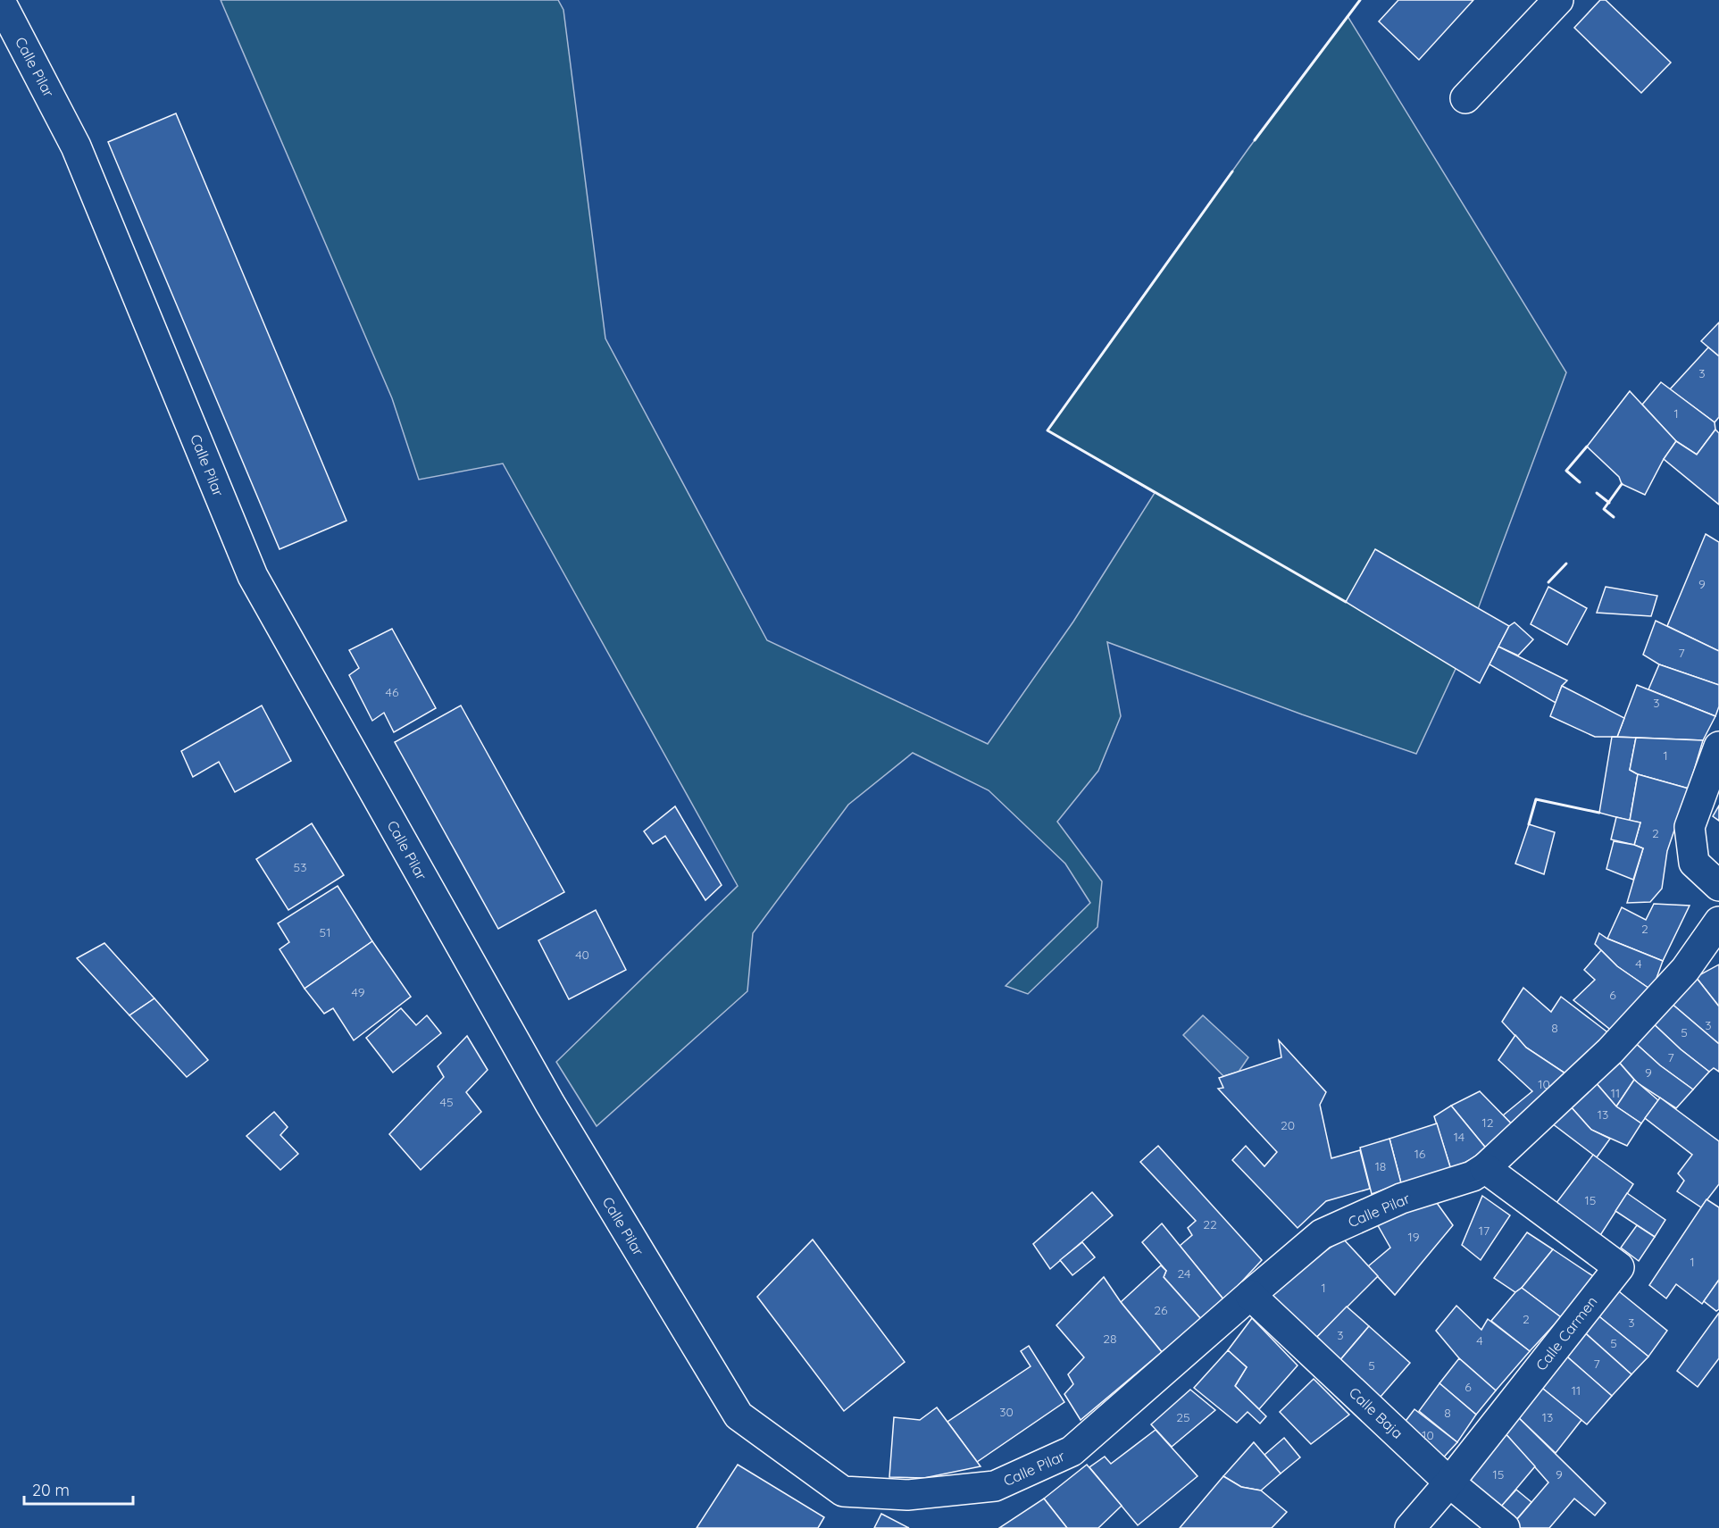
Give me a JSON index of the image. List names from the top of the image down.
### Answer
{
  "streets": {
    "street": ["Calle Pilar", "Calle Carmen", "Calle Baja"]
  },
  "crossings": [
    ["Calle Pilar", "Calle Carmen"],
    ["Calle Pilar", "Calle Baja"],
    ["Calle Carmen", "Calle Baja"]
  ],
  "house_numbers": [
    "3",
    "1",
    "9",
    "7",
    "46",
    "3",
    "1",
    "2",
    "53",
    "2",
    "51",
    "40",
    "4",
    "49",
    "6",
    "3",
    "8",
    "5",
    "7",
    "9",
    "10",
    "11",
    "45",
    "13",
    "12",
    "20",
    "14",
    "16",
    "18",
    "15",
    "22",
    "17",
    "19",
    "1",
    "24",
    "1",
    "26",
    "2",
    "3",
    "3",
    "28",
    "4",
    "5",
    "7",
    "5",
    "6",
    "11",
    "30",
    "8",
    "25",
    "13",
    "10",
    "15",
    "9"
  ],
  "scale_bar": "20 m"
}
